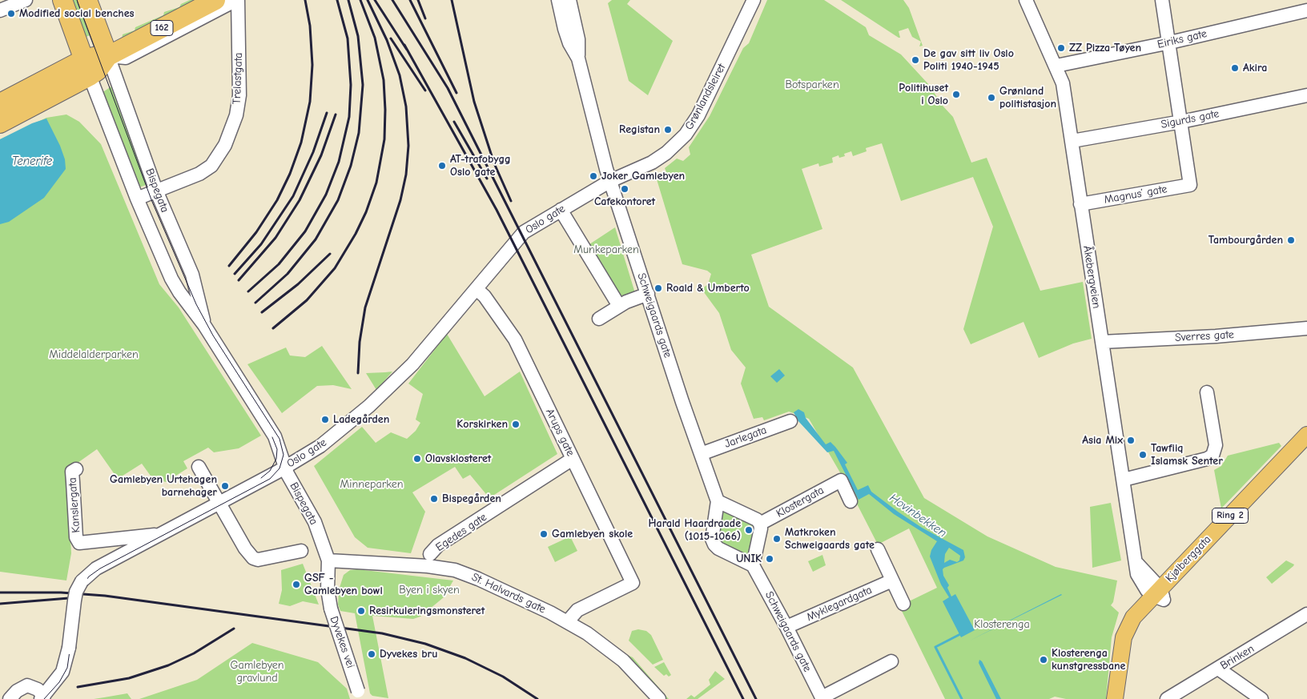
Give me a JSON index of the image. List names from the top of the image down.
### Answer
{
  "streets": {
    "highway": ["162"],
    "main road": ["Ring 2", "Kjølberggata"],
    "street": [
      "Eiriks gate",
      "Trelastgata",
      "Grønlandsleiret",
      "Sigurds gate",
      "Bispegata",
      "Magnus’ gate",
      "Oslo gate",
      "Åkebergveien",
      "Schweigaards gate",
      "Sverres gate",
      "Arups gate",
      "Jarlegata",
      "Klostergata",
      "Kanslergata",
      "Egedes gate",
      "St. Halvards gate",
      "Myklegardgata",
      "Dyvekes vei",
      "Brinken"
    ]
  },
  "crossings": [
    ["162", "Trelastgata"],
    ["162", "Bispegata"],
    ["Eiriks gate", "Åkebergveien"],
    ["Trelastgata", "Bispegata"],
    ["Grønlandsleiret", "Oslo gate"],
    ["Grønlandsleiret", "Schweigaards gate"],
    ["Sigurds gate", "Magnus’ gate"],
    ["Sigurds gate", "Åkebergveien"],
    ["Bispegata", "Oslo gate"],
    ["Bispegata", "St. Halvards gate"],
    ["Bispegata", "Dyvekes vei"],
    ["Magnus’ gate", "Åkebergveien"],
    ["Oslo gate", "Schweigaards gate"],
    ["Oslo gate", "Arups gate"],
    ["Oslo gate", "Kanslergata"],
    ["Åkebergveien", "Sverres gate"],
    ["Åkebergveien", "Ring 2"],
    ["Åkebergveien", "Kjølberggata"],
    ["Schweigaards gate", "Jarlegata"],
    ["Schweigaards gate", "Myklegardgata"],
    ["Arups gate", "Egedes gate"],
    ["Arups gate", "St. Halvards gate"],
    ["Ring 2", "Kjølberggata"],
    ["St. Halvards gate", "Dyvekes vei"]
  ],
  "water": ["Tenerife", "Hovinbekken"],
  "parks": [
    "Botsparken",
    "Munkeparken",
    "Middelalderparken",
    "Minneparken",
    "Byen i skyen",
    "Klosterenga",
    "Gamlebyen gravlund"
  ],
  "places": [
    "Modified social benches",
    "ZZ Pizza Tøyen",
    "De gav sitt liv Oslo Politi 1940-1945",
    "Akira",
    "Politihuset i Oslo",
    "Grønland politistasjon",
    "Registan",
    "AT-trafobygg Oslo gate",
    "Joker Gamlebyen",
    "Cafekontoret",
    "Tambourgården",
    "Roald & Umberto",
    "Ladegården",
    "Korskirken",
    "Asia Mix",
    "Tawfiiq Islamsk Senter",
    "Olavsklosteret",
    "Gamlebyen Urtehagen barnehager",
    "Bispegården",
    "Harald Haardraade (1015-1066)",
    "Gamlebyen skole",
    "Matkroken Schweigaards gate",
    "UNIK",
    "GSF - Gamlebyen bowl",
    "Resirkuleringsmonsteret",
    "Dyvekes bru",
    "Klosterenga kunstgressbane"
  ]
}
